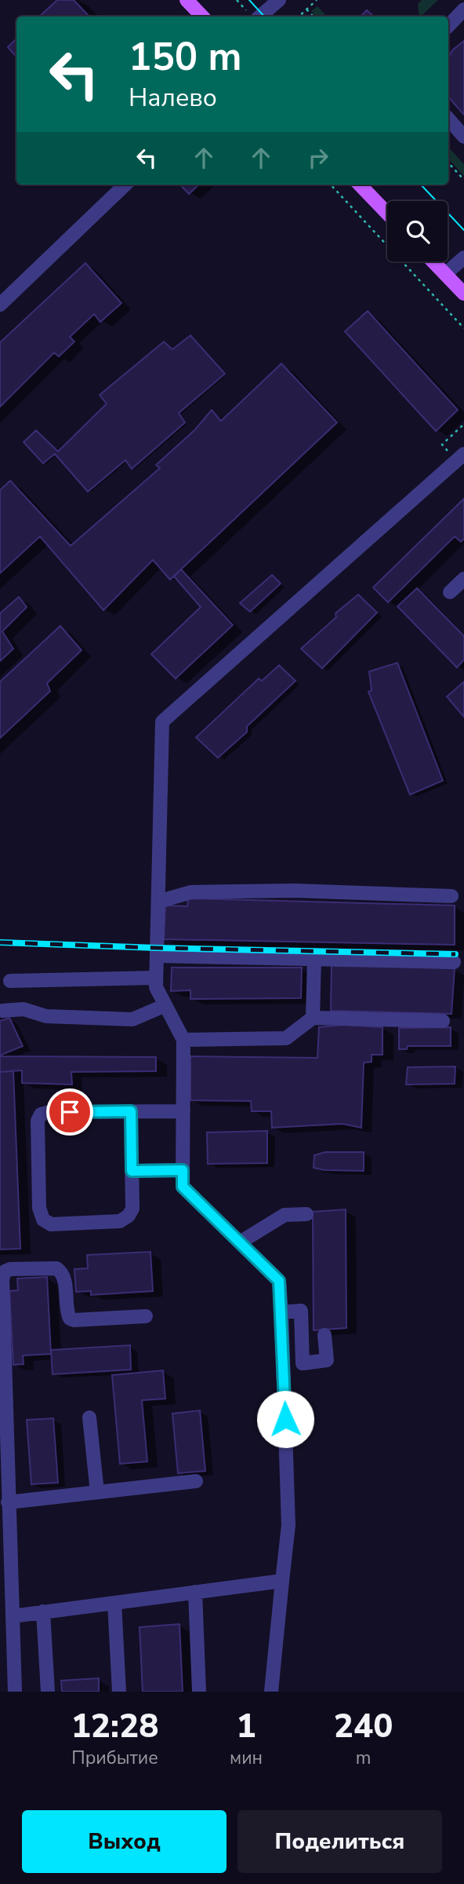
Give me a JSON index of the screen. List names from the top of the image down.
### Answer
{
  "page": {
    "turn": ["150 m", "Налево"],
    "eta": [
      "12:28",
      "Прибытие",
      "1",
      "мин",
      "240",
      "m"
    ],
    "buttons": ["Выход", "Поделиться"]
  }
}
